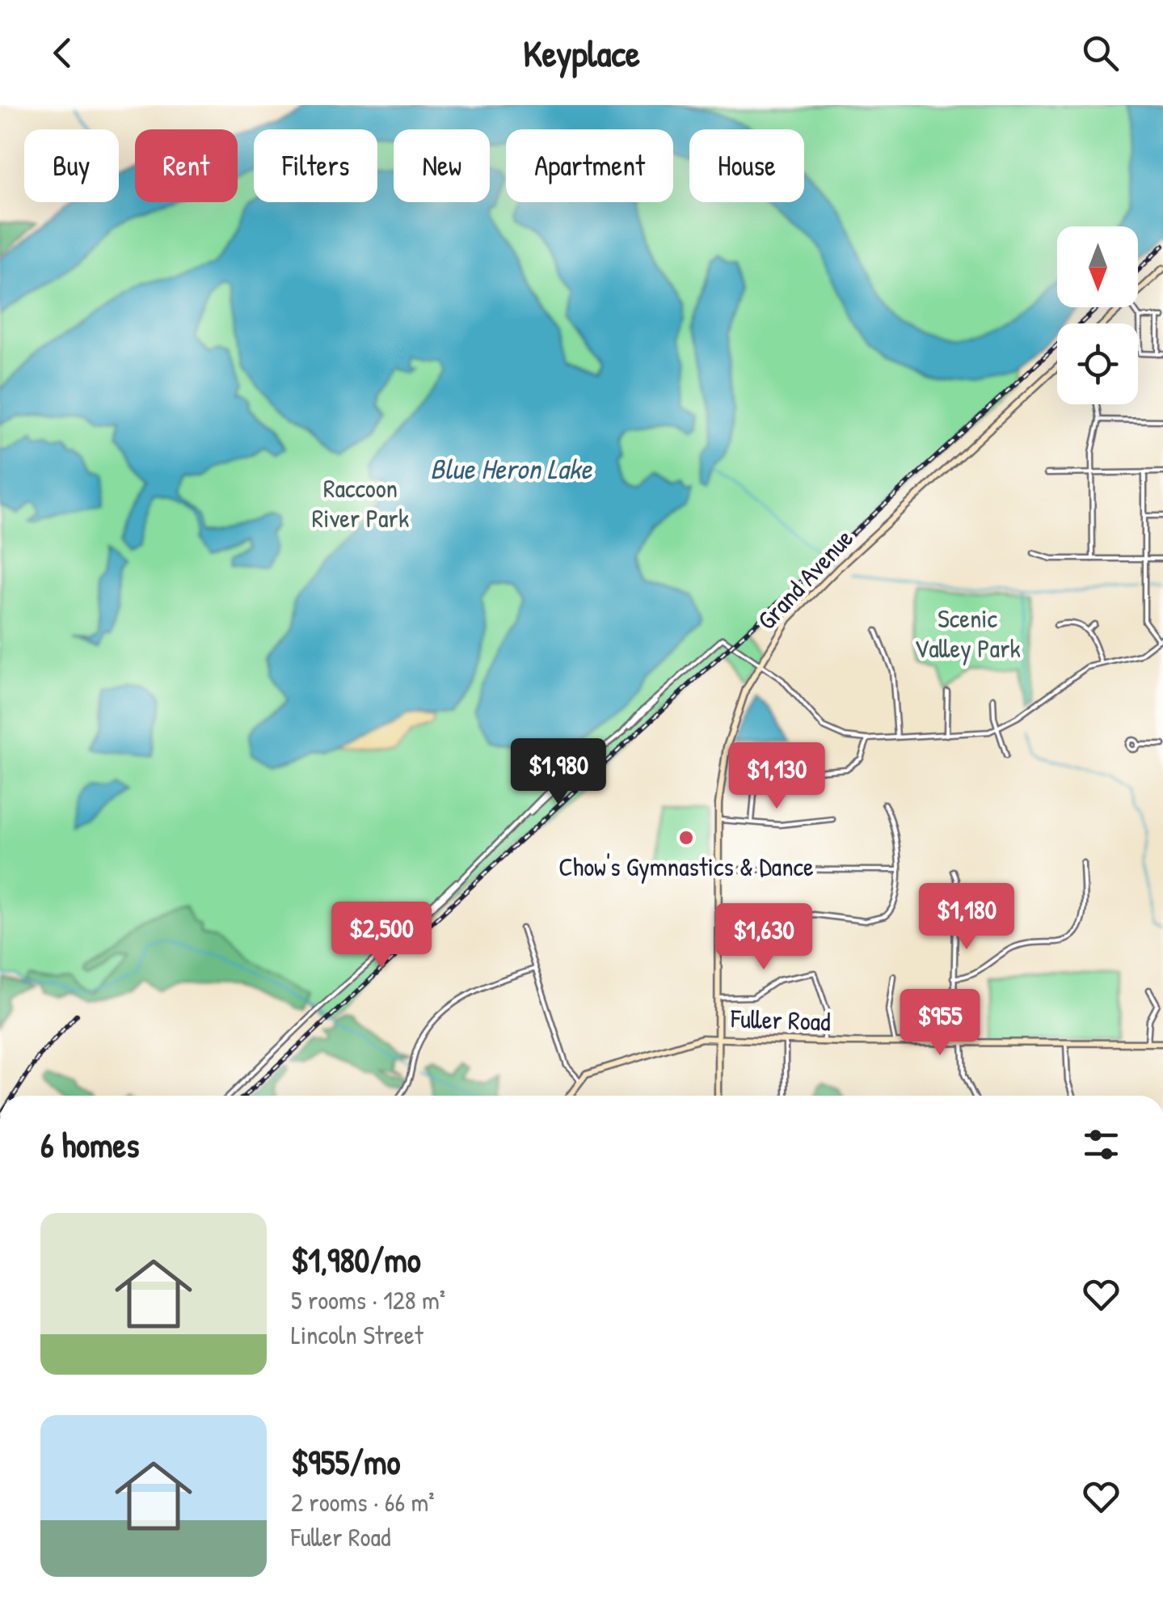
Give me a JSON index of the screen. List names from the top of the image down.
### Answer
{
  "streets": {
    "main road": ["Grand Avenue", "Fuller Road"]
  },
  "crossings": [
    ["Grand Avenue", "Fuller Road"]
  ],
  "water": ["Blue Heron Lake"],
  "parks": ["Raccoon River Park", "Scenic Valley Park"],
  "places": ["Chow's Gymnastics & Dance"],
  "north": "bottom",
  "page": {
    "header": "Keyplace",
    "chip": [
      "Buy",
      "Rent",
      "Filters",
      "New",
      "Apartment",
      "House"
    ],
    "price": [
      "$1,980",
      "$1,130",
      "$1,180",
      "$2,500",
      "$1,630",
      "$955"
    ],
    "heading": "6 homes",
    "list": [
      {
        "name": "$1,980/mo",
        "note": "5 rooms · 128 m² · Lincoln Street"
      },
      {
        "name": "$955/mo",
        "note": "2 rooms · 66 m² · Fuller Road"
      }
    ]
  }
}
